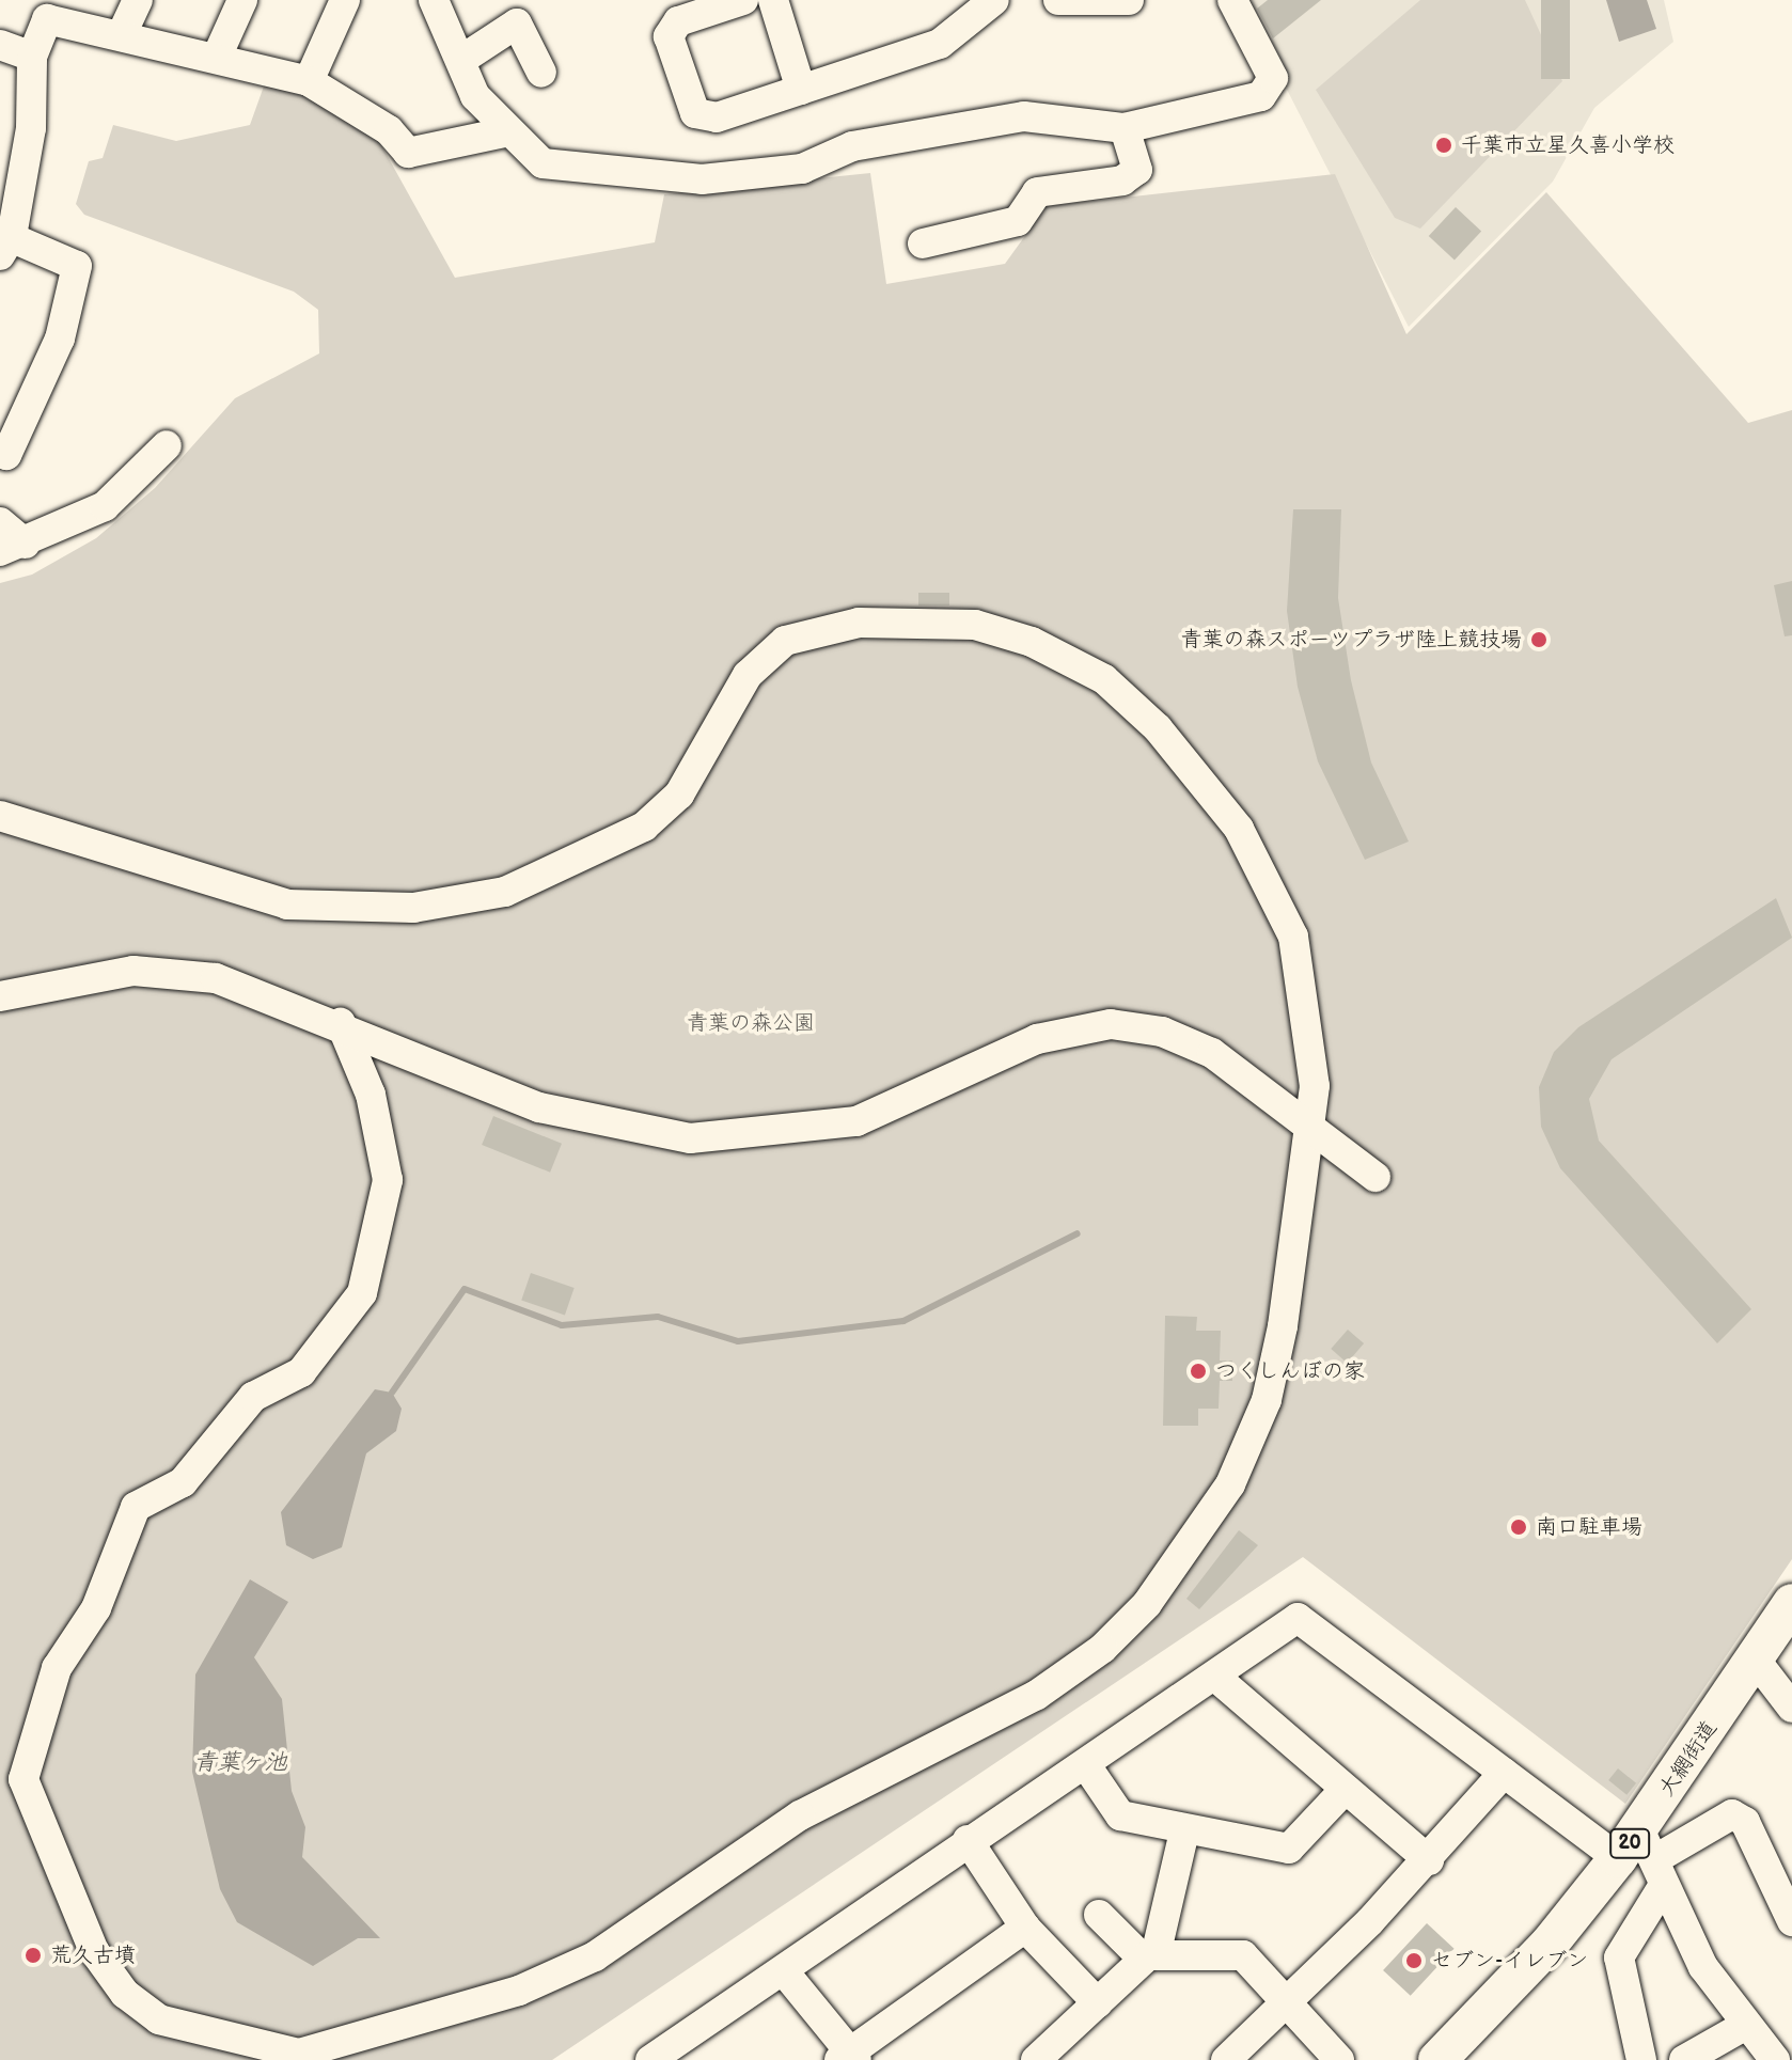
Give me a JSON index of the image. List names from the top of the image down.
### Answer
{
  "streets": {
    "main road": ["大網街道", "20"]
  },
  "water": ["青葉ヶ池"],
  "parks": ["青葉の森公園"],
  "places": [
    "千葉市立星久喜小学校",
    "青葉の森スポーツプラザ陸上競技場",
    "つくしんぼの家",
    "南口駐車場",
    "荒久古墳",
    "セブン-イレブン"
  ]
}
